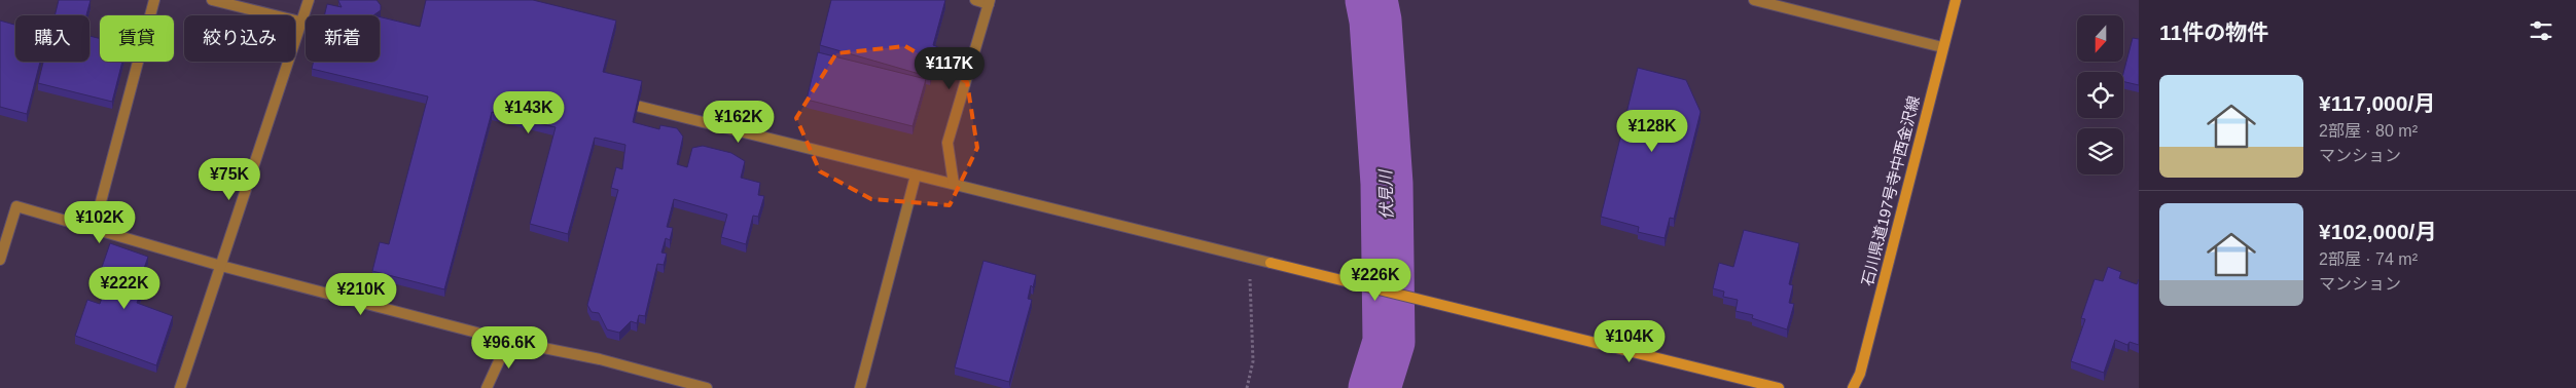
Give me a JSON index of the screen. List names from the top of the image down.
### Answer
{
  "streets": {
    "street": ["石川県道197号寺中西金沢線"]
  },
  "water": ["伏見川"],
  "north": "bottom",
  "page": {
    "heading": "11件の物件",
    "chip": [
      "購入",
      "賃貸",
      "絞り込み",
      "新着"
    ],
    "price": [
      "¥117K",
      "¥143K",
      "¥162K",
      "¥128K",
      "¥75K",
      "¥102K",
      "¥226K",
      "¥222K",
      "¥210K",
      "¥104K",
      "¥96.6K"
    ],
    "list": [
      {
        "name": "¥117,000/月",
        "note": "2部屋 · 80 m² · マンション"
      },
      {
        "name": "¥102,000/月",
        "note": "2部屋 · 74 m² · マンション"
      }
    ]
  }
}
